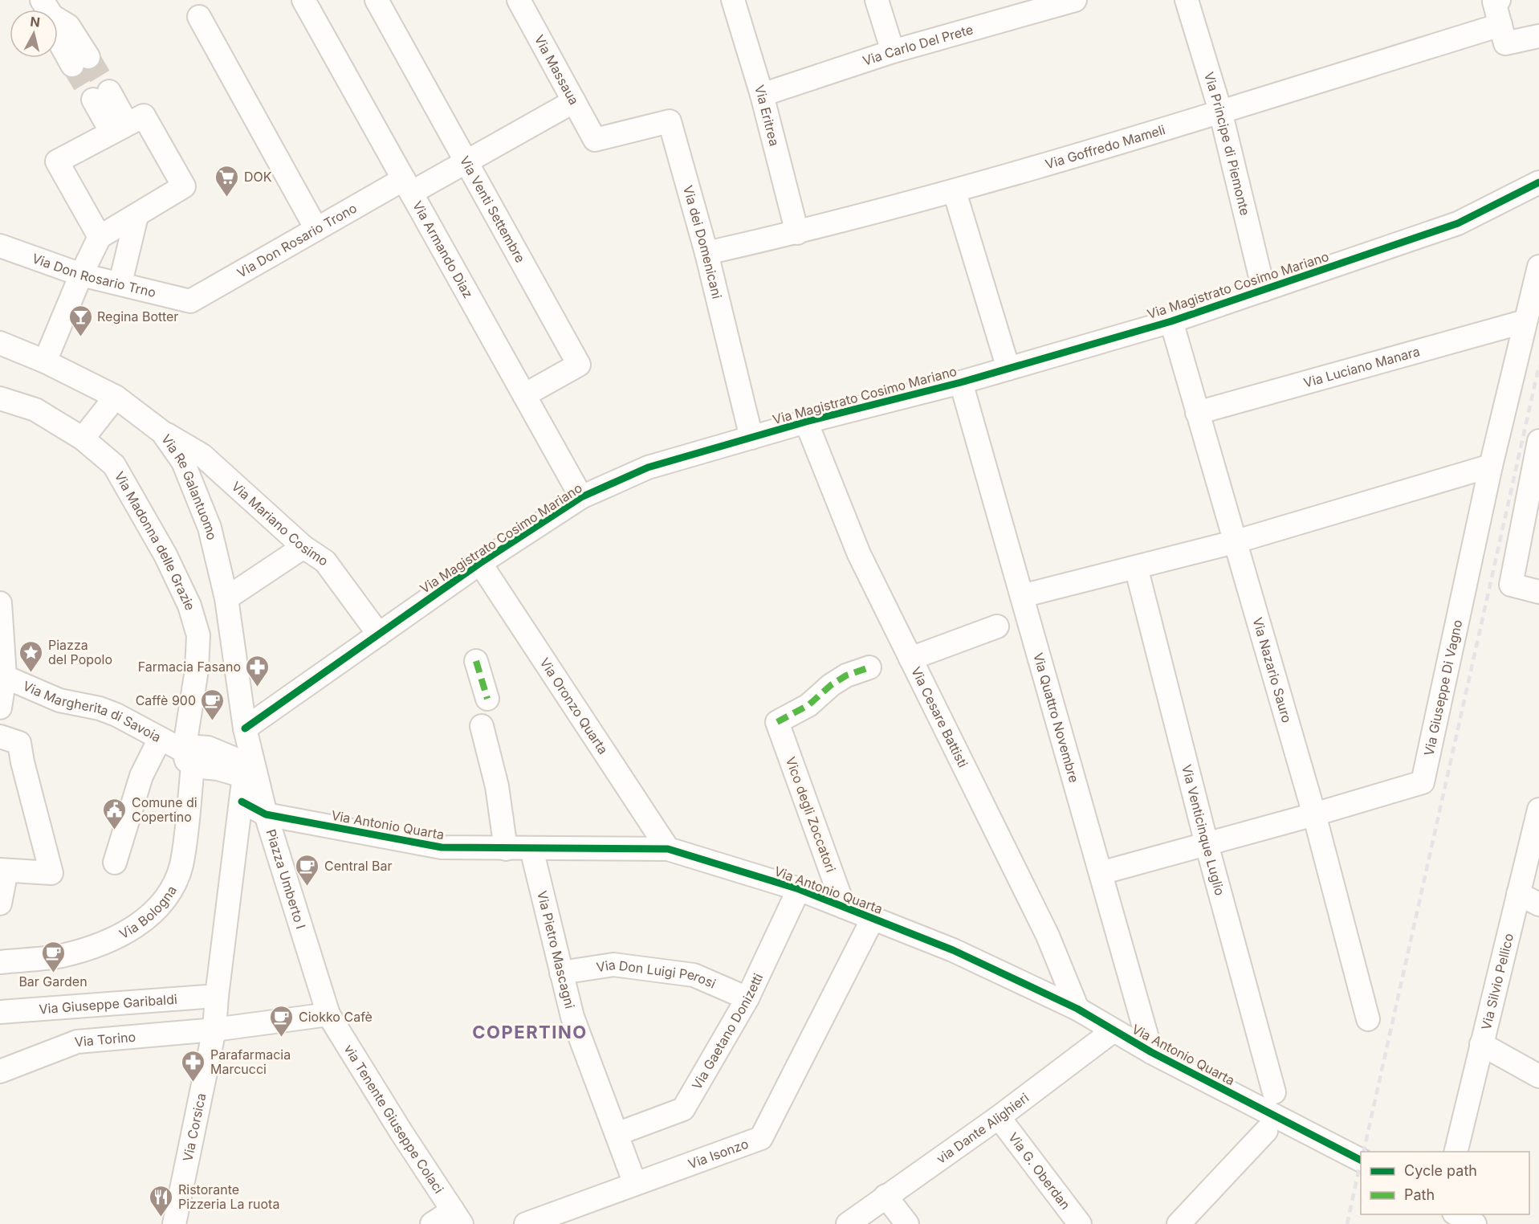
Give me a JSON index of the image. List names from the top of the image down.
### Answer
{
  "streets": {
    "street": [
      "Via Carlo Del Prete",
      "Via Massaua",
      "Via Eritrea",
      "Via Principe di Piemonte",
      "Via Goffredo Mameli",
      "Via Venti Settembre",
      "Via Don Rosario Trono",
      "Via dei Domenicani",
      "Via Armando Diaz",
      "Via Don Rosario Trno",
      "Via Magistrato Cosimo Mariano",
      "Via Luciano Manara",
      "Via Re Galantuomo",
      "Via Mariano Cosimo",
      "Via Madonna delle Grazie",
      "Via Nazario Sauro",
      "Via Giuseppe Di Vagno",
      "Via Oronzo Quarta",
      "Via Margherita di Savoia",
      "Via Cesare Battisti",
      "Via Quattro Novembre",
      "Vico degli Zoccatori",
      "Via Antonio Quarta",
      "Via Venticinque Luglio",
      "Piazza Umberto I",
      "Via Bologna",
      "Via Pietro Mascagni",
      "Via Don Luigi Perosi",
      "Via Silvio Pellico",
      "Via Giuseppe Garibaldi",
      "Via Gaetano Donizetti",
      "Via Torino",
      "via Tenente Giuseppe Colaci",
      "Via Corsica",
      "via Dante Alighieri",
      "Via Isonzo",
      "Via G. Oberdan"
    ]
  },
  "crossings": [
    ["Via Carlo Del Prete", "Via Eritrea"],
    ["Via Massaua", "Via Don Rosario Trono"],
    ["Via Massaua", "Via dei Domenicani"],
    ["Via Eritrea", "Via Goffredo Mameli"],
    ["Via Principe di Piemonte", "Via Goffredo Mameli"],
    ["Via Principe di Piemonte", "Via Magistrato Cosimo Mariano"],
    ["Via Goffredo Mameli", "Via dei Domenicani"],
    ["Via Venti Settembre", "Via Don Rosario Trono"],
    ["Via Venti Settembre", "Via Armando Diaz"],
    ["Via Don Rosario Trono", "Via Armando Diaz"],
    ["Via Don Rosario Trono", "Via Don Rosario Trno"],
    ["Via dei Domenicani", "Via Magistrato Cosimo Mariano"],
    ["Via Armando Diaz", "Via Magistrato Cosimo Mariano"],
    ["Via Magistrato Cosimo Mariano", "Via Re Galantuomo"],
    ["Via Magistrato Cosimo Mariano", "Via Mariano Cosimo"],
    ["Via Magistrato Cosimo Mariano", "Via Nazario Sauro"],
    ["Via Magistrato Cosimo Mariano", "Via Oronzo Quarta"],
    ["Via Magistrato Cosimo Mariano", "Via Cesare Battisti"],
    ["Via Magistrato Cosimo Mariano", "Via Quattro Novembre"],
    ["Via Magistrato Cosimo Mariano", "Piazza Umberto I"],
    ["Via Luciano Manara", "Via Nazario Sauro"],
    ["Via Luciano Manara", "Via Giuseppe Di Vagno"],
    ["Via Re Galantuomo", "Via Mariano Cosimo"],
    ["Via Re Galantuomo", "Piazza Umberto I"],
    ["Via Madonna delle Grazie", "Via Margherita di Savoia"],
    ["Via Madonna delle Grazie", "Via Bologna"],
    ["Via Nazario Sauro", "Via Giuseppe Di Vagno"],
    ["Via Giuseppe Di Vagno", "Via Quattro Novembre"],
    ["Via Giuseppe Di Vagno", "Via Venticinque Luglio"],
    ["Via Oronzo Quarta", "Via Antonio Quarta"],
    ["Via Margherita di Savoia", "Via Bologna"],
    ["Via Cesare Battisti", "Via Antonio Quarta"],
    ["Via Quattro Novembre", "Via Antonio Quarta"],
    ["Vico degli Zoccatori", "Via Antonio Quarta"],
    ["Via Antonio Quarta", "Piazza Umberto I"],
    ["Via Antonio Quarta", "Via Pietro Mascagni"],
    ["Via Antonio Quarta", "Via Gaetano Donizetti"],
    ["Via Antonio Quarta", "via Dante Alighieri"],
    ["Via Antonio Quarta", "Via Isonzo"],
    ["Piazza Umberto I", "Via Giuseppe Garibaldi"],
    ["Piazza Umberto I", "Via Torino"],
    ["Piazza Umberto I", "via Tenente Giuseppe Colaci"],
    ["Piazza Umberto I", "Via Corsica"],
    ["Via Pietro Mascagni", "Via Don Luigi Perosi"],
    ["Via Pietro Mascagni", "Via Gaetano Donizetti"],
    ["Via Pietro Mascagni", "Via Isonzo"],
    ["Via Don Luigi Perosi", "Via Gaetano Donizetti"],
    ["Via Torino", "Via Corsica"],
    ["via Dante Alighieri", "Via G. Oberdan"]
  ],
  "districts": ["COPERTINO"],
  "places": {
    "supermarket": ["DOK"],
    "bar": ["Regina Botter"],
    "place": ["Piazza del Popolo"],
    "pharmacy": ["Farmacia Fasano", "Parafarmacia Marcucci"],
    "cafe": [
      "Caffè 900",
      "Central Bar",
      "Bar Garden",
      "Ciokko Cafè"
    ],
    "public building": ["Comune di Copertino"],
    "restaurant": ["Ristorante Pizzeria La ruota"]
  },
  "legend": ["Cycle path", "Path"],
  "north": "top"
}
